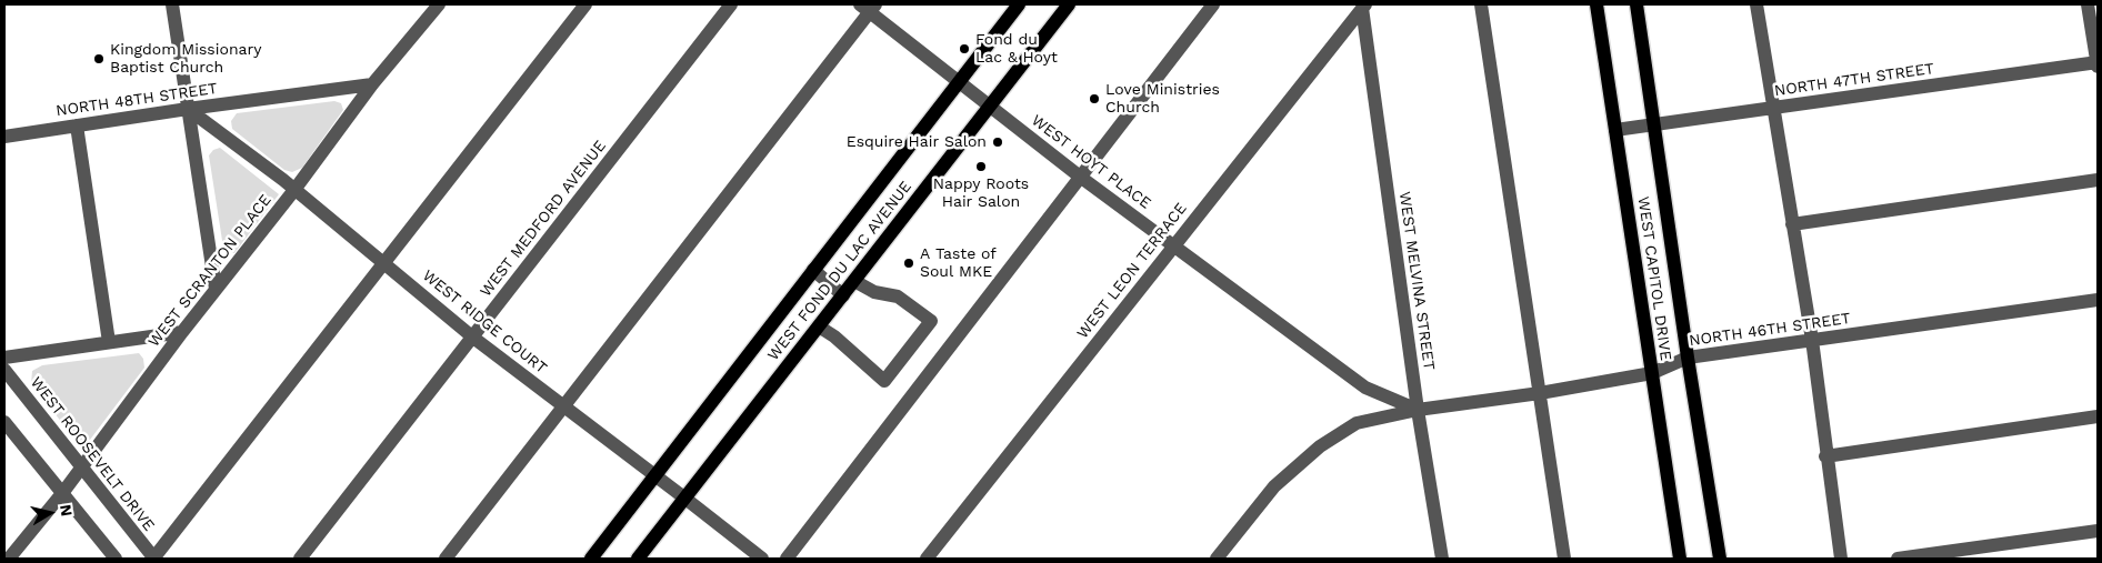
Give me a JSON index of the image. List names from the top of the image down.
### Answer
{
  "streets": {
    "main road": ["WEST FOND DU LAC AVENUE", "WEST CAPITOL DRIVE"],
    "street": [
      "NORTH 47TH STREET",
      "NORTH 48TH STREET",
      "WEST HOYT PLACE",
      "WEST MEDFORD AVENUE",
      "WEST SCRANTON PLACE",
      "WEST LEON TERRACE",
      "WEST MELVINA STREET",
      "WEST RIDGE COURT",
      "NORTH 46TH STREET",
      "WEST ROOSEVELT DRIVE"
    ]
  },
  "crossings": [
    ["NORTH 47TH STREET", "WEST CAPITOL DRIVE"],
    ["NORTH 48TH STREET", "WEST SCRANTON PLACE"],
    ["NORTH 48TH STREET", "WEST RIDGE COURT"],
    ["WEST HOYT PLACE", "WEST FOND DU LAC AVENUE"],
    ["WEST HOYT PLACE", "WEST LEON TERRACE"],
    ["WEST HOYT PLACE", "WEST MELVINA STREET"],
    ["WEST HOYT PLACE", "NORTH 46TH STREET"],
    ["WEST MEDFORD AVENUE", "WEST RIDGE COURT"],
    ["WEST SCRANTON PLACE", "WEST RIDGE COURT"],
    ["WEST SCRANTON PLACE", "WEST ROOSEVELT DRIVE"],
    ["WEST FOND DU LAC AVENUE", "WEST RIDGE COURT"],
    ["WEST LEON TERRACE", "WEST MELVINA STREET"],
    ["WEST CAPITOL DRIVE", "NORTH 46TH STREET"],
    ["WEST MELVINA STREET", "NORTH 46TH STREET"]
  ],
  "places": [
    "Fond du Lac & Hoyt",
    "Kingdom Missionary Baptist Church",
    "Love Ministries Church",
    "Esquire Hair Salon",
    "Nappy Roots Hair Salon",
    "A Taste of Soul MKE"
  ],
  "north": "right"
}
